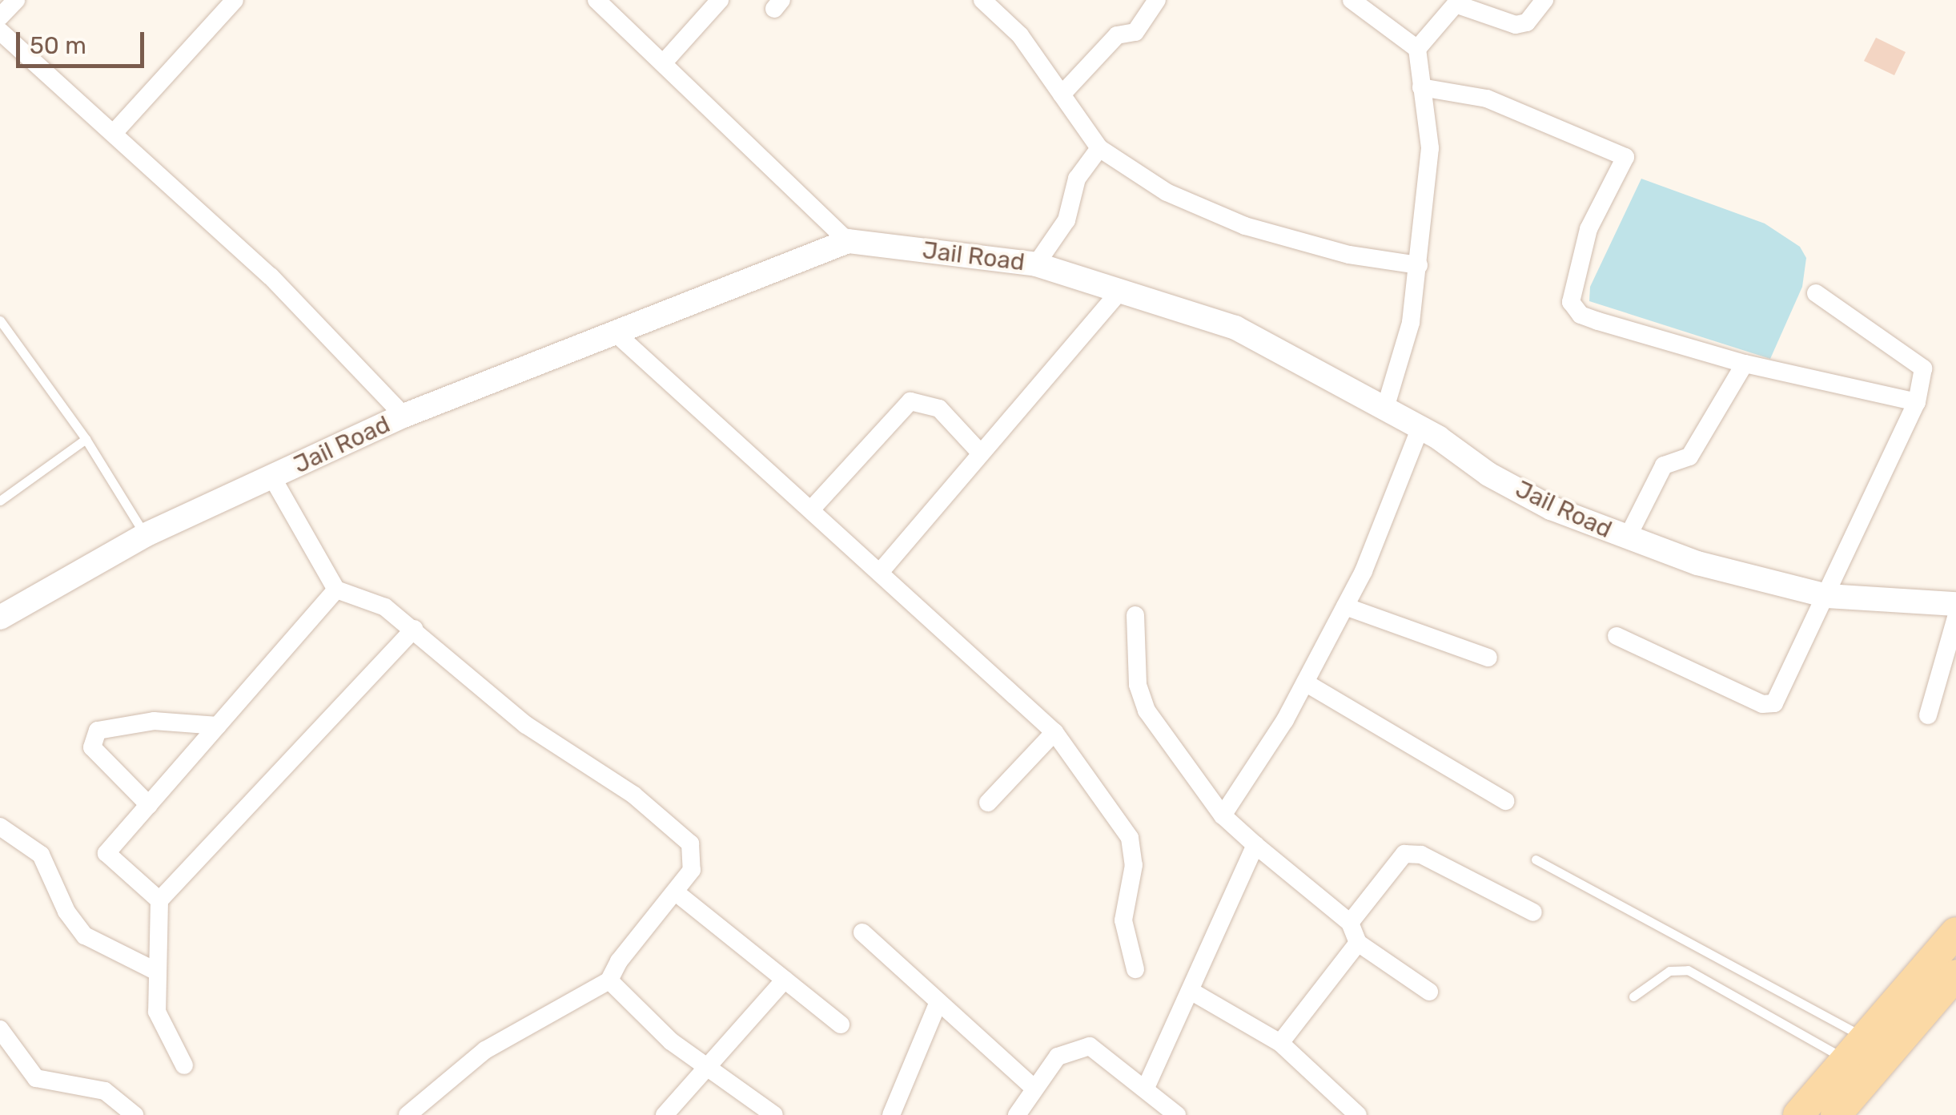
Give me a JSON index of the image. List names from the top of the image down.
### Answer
{
  "streets": {
    "street": ["Jail Road"]
  },
  "scale_bar": "50 m"
}
